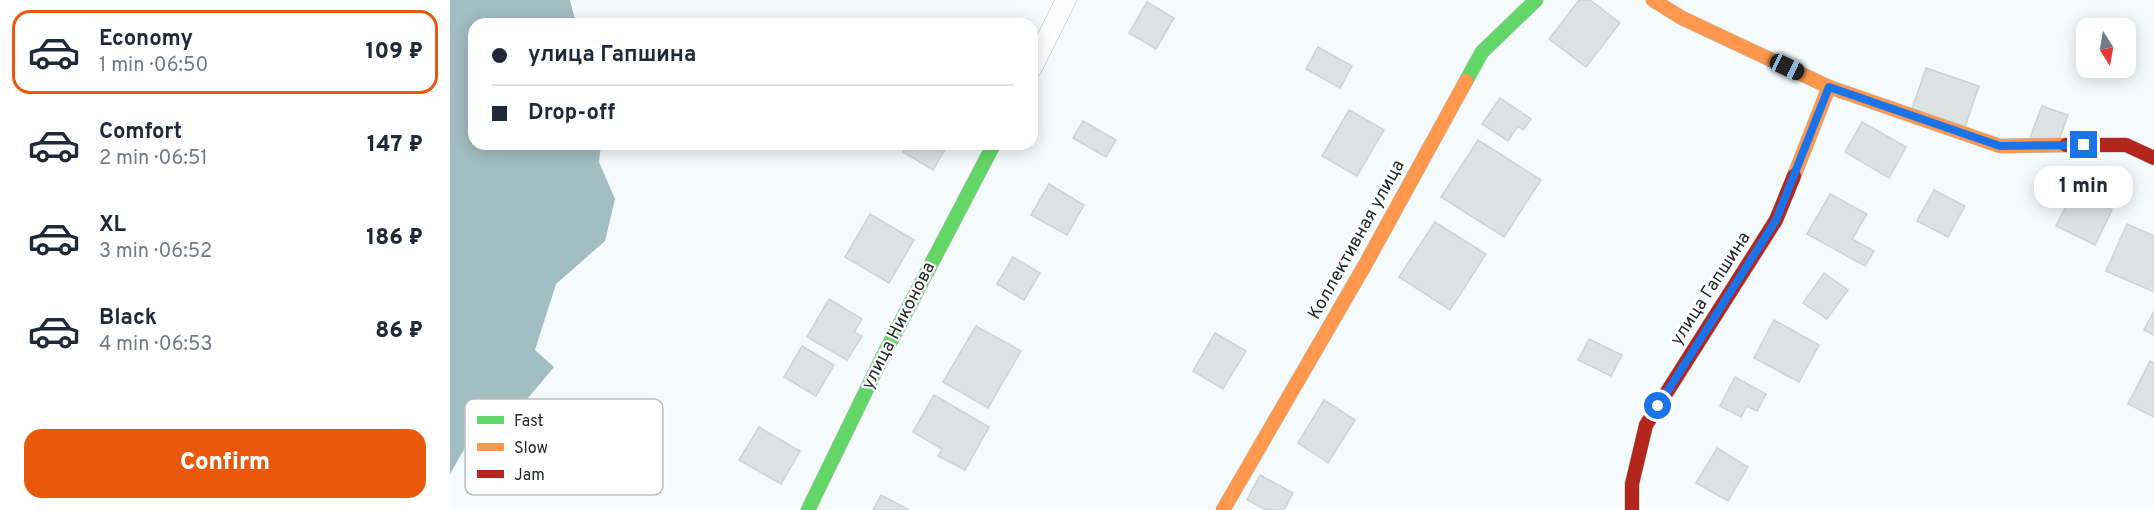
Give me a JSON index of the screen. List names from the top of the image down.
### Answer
{
  "streets": {
    "street": ["Коллективная улица", "улица Гапшина", "улица Никонова"]
  },
  "legend": ["Fast", "Slow", "Jam"],
  "north": "bottom",
  "page": {
    "list": [
      {
        "name": "Economy",
        "note": "1 min · 06:50",
        "value": "109 ₽"
      },
      {
        "name": "Comfort",
        "note": "2 min · 06:51",
        "value": "147 ₽"
      },
      {
        "name": "XL",
        "note": "3 min · 06:52",
        "value": "186 ₽"
      },
      {
        "name": "Black",
        "note": "4 min · 06:53",
        "value": "86 ₽"
      }
    ],
    "banner": ["улица Гапшина", "Drop-off"],
    "bubble": "1 min",
    "buttons": "Confirm"
  }
}
